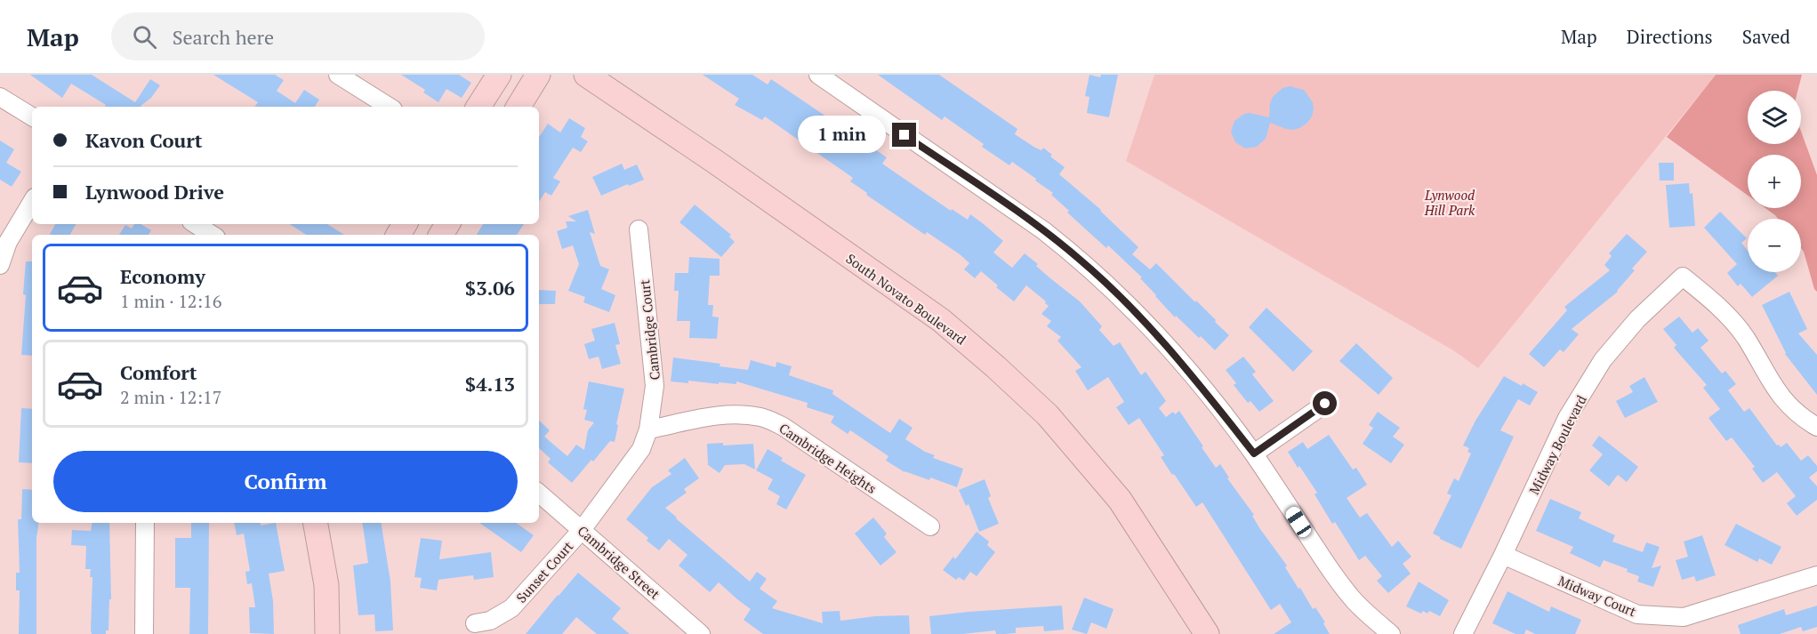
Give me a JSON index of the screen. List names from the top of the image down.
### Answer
{
  "streets": {
    "main road": ["South Novato Boulevard"],
    "street": [
      "Cambridge Court",
      "Midway Boulevard",
      "Cambridge Heights",
      "Cambridge Street",
      "Sunset Court",
      "Midway Court"
    ]
  },
  "crossings": [
    ["Cambridge Court", "Cambridge Heights"],
    ["Midway Boulevard", "Midway Court"],
    ["Cambridge Street", "Sunset Court"]
  ],
  "parks": ["Lynwood Hill Park"],
  "page": {
    "header": "Map",
    "search": "Search here",
    "nav": ["Map", "Directions", "Saved"],
    "map_buttons": ["+", "−"],
    "banner": ["Kavon Court", "Lynwood Drive"],
    "bubble": "1 min",
    "list": [
      {
        "name": "Economy",
        "note": "1 min · 12:16",
        "value": "$3.06"
      },
      {
        "name": "Comfort",
        "note": "2 min · 12:17",
        "value": "$4.13"
      }
    ],
    "buttons": "Confirm"
  }
}
